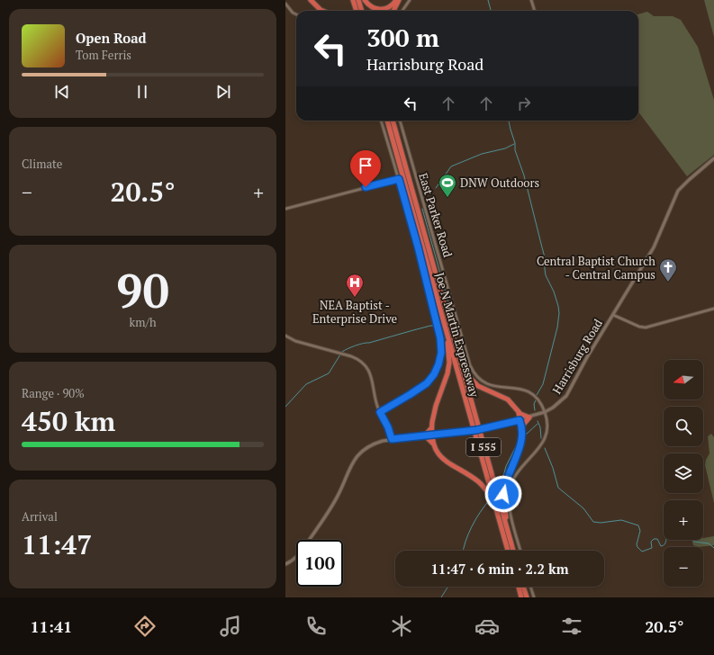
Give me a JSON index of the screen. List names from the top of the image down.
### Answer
{
  "streets": {
    "highway": ["Joe N Martin Expressway", "I 555"],
    "main road": ["Harrisburg Road"],
    "street": ["East Parker Road"]
  },
  "crossings": [
    ["East Parker Road", "Harrisburg Road"]
  ],
  "places": {
    "sports": ["DNW Outdoors"],
    "church": ["Central Baptist Church - Central Campus"],
    "hospital": ["NEA Baptist - Enterprise Drive"]
  },
  "north": "left",
  "page": {
    "turn": ["300 m", "Harrisburg Road"],
    "song": ["Open Road", "Tom Ferris"],
    "tile": [
      "Climate",
      ["90", "km/h"],
      ["Range · 90%", "450 km"],
      ["Arrival", "11:47"]
    ],
    "heat": ["−", "20.5°", "+"],
    "map_buttons": ["+", "−"],
    "limit": "100",
    "trip": "11:47 · 6 min · 2.2 km",
    "tabs": ["11:41", "20.5°"]
  }
}
